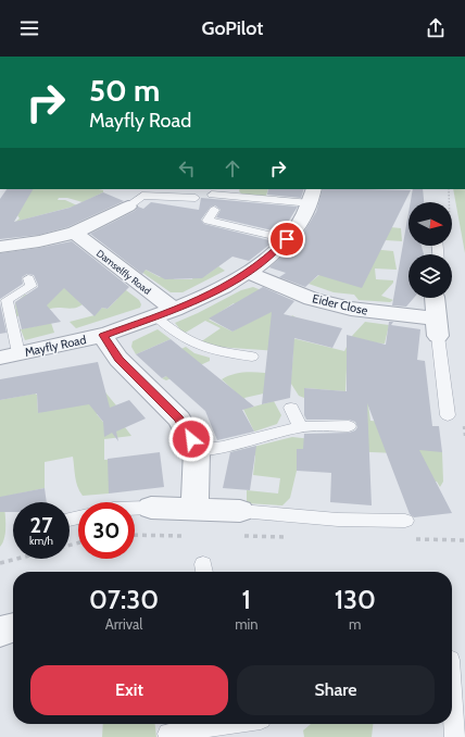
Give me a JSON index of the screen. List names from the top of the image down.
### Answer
{
  "streets": {
    "street": ["Damselfly Road", "Eider Close", "Mayfly Road"]
  },
  "crossings": [
    ["Damselfly Road", "Mayfly Road"],
    ["Eider Close", "Mayfly Road"]
  ],
  "north": "right",
  "page": {
    "header": "GoPilot",
    "turn": ["50 m", "Mayfly Road"],
    "speed": "27 km/h",
    "limit": "30",
    "eta": [
      "07:30",
      "Arrival",
      "1",
      "min",
      "130",
      "m"
    ],
    "buttons": ["Exit", "Share"]
  }
}
